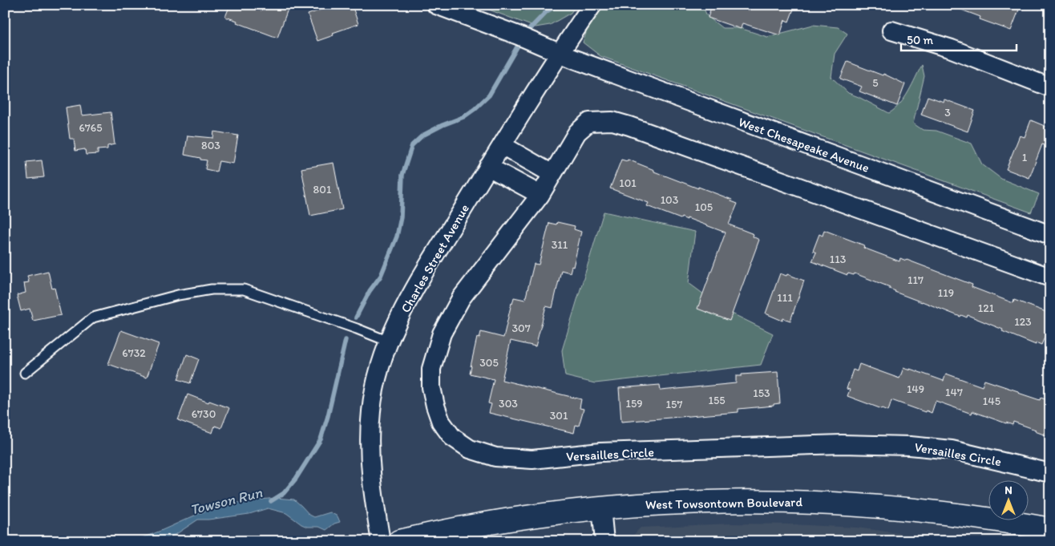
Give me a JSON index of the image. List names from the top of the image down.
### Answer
{
  "streets": {
    "main road": ["West Towsontown Boulevard"],
    "street": ["West Chesapeake Avenue", "Charles Street Avenue", "Versailles Circle"]
  },
  "crossings": [
    ["West Chesapeake Avenue", "Charles Street Avenue"]
  ],
  "water": ["Towson Run"],
  "house_numbers": [
    "5",
    "3",
    "6765",
    "803",
    "1",
    "101",
    "801",
    "103",
    "105",
    "311",
    "113",
    "117",
    "119",
    "111",
    "121",
    "123",
    "307",
    "6732",
    "305",
    "149",
    "147",
    "153",
    "155",
    "145",
    "303",
    "159",
    "157",
    "6730",
    "301"
  ],
  "scale_bar": "50 m",
  "north": "top"
}
